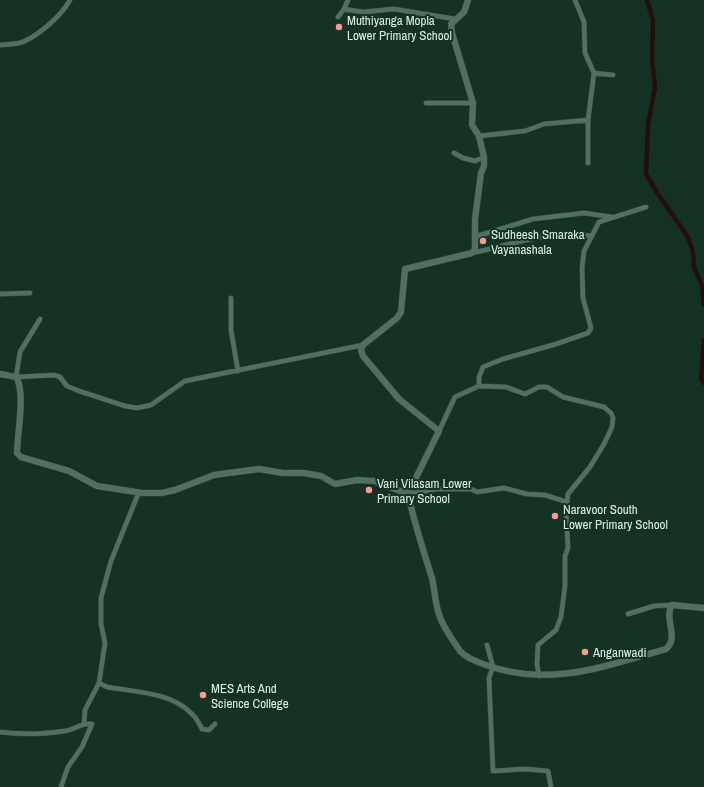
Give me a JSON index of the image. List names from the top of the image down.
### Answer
{
  "places": [
    "Muthiyanga Mopla Lower Primary School",
    "Sudheesh Smaraka Vayanashala",
    "Vani Vilasam Lower Primary School",
    "Naravoor South Lower Primary School",
    "Anganwadi",
    "MES Arts And Science College"
  ]
}
